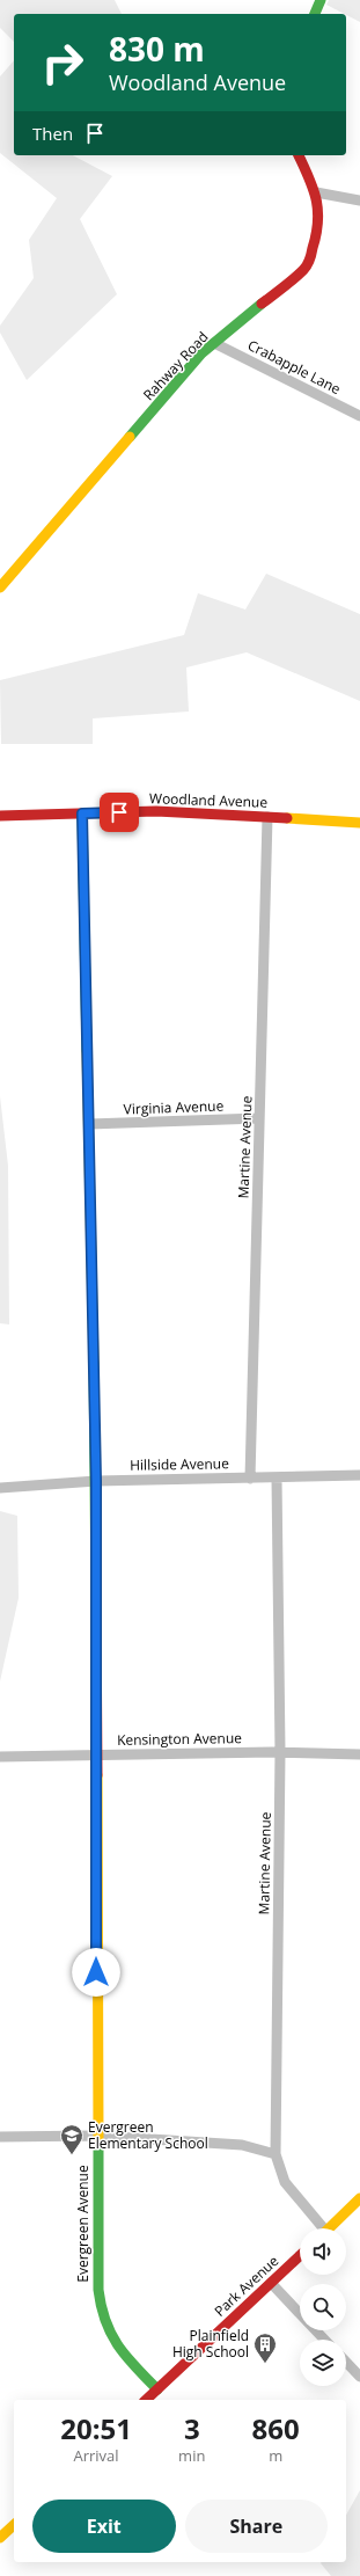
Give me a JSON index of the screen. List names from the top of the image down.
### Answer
{
  "streets": {
    "street": [
      "Rahway Road",
      "Crabapple Lane",
      "Woodland Avenue",
      "Virginia Avenue",
      "Martine Avenue",
      "Hillside Avenue",
      "Kensington Avenue",
      "Evergreen Avenue",
      "Park Avenue"
    ]
  },
  "crossings": [
    ["Rahway Road", "Crabapple Lane"],
    ["Woodland Avenue", "Martine Avenue"],
    ["Woodland Avenue", "Evergreen Avenue"],
    ["Virginia Avenue", "Martine Avenue"],
    ["Virginia Avenue", "Evergreen Avenue"],
    ["Martine Avenue", "Hillside Avenue"],
    ["Martine Avenue", "Kensington Avenue"],
    ["Hillside Avenue", "Evergreen Avenue"],
    ["Kensington Avenue", "Evergreen Avenue"],
    ["Evergreen Avenue", "Park Avenue"]
  ],
  "places": {
    "school or university": ["Evergreen Elementary School"],
    "building": ["Plainfield High School"]
  },
  "page": {
    "turn": ["830 m", "Woodland Avenue"],
    "then": "Then",
    "eta": [
      "20:51",
      "Arrival",
      "3",
      "min",
      "860",
      "m"
    ],
    "buttons": ["Exit", "Share"]
  }
}
